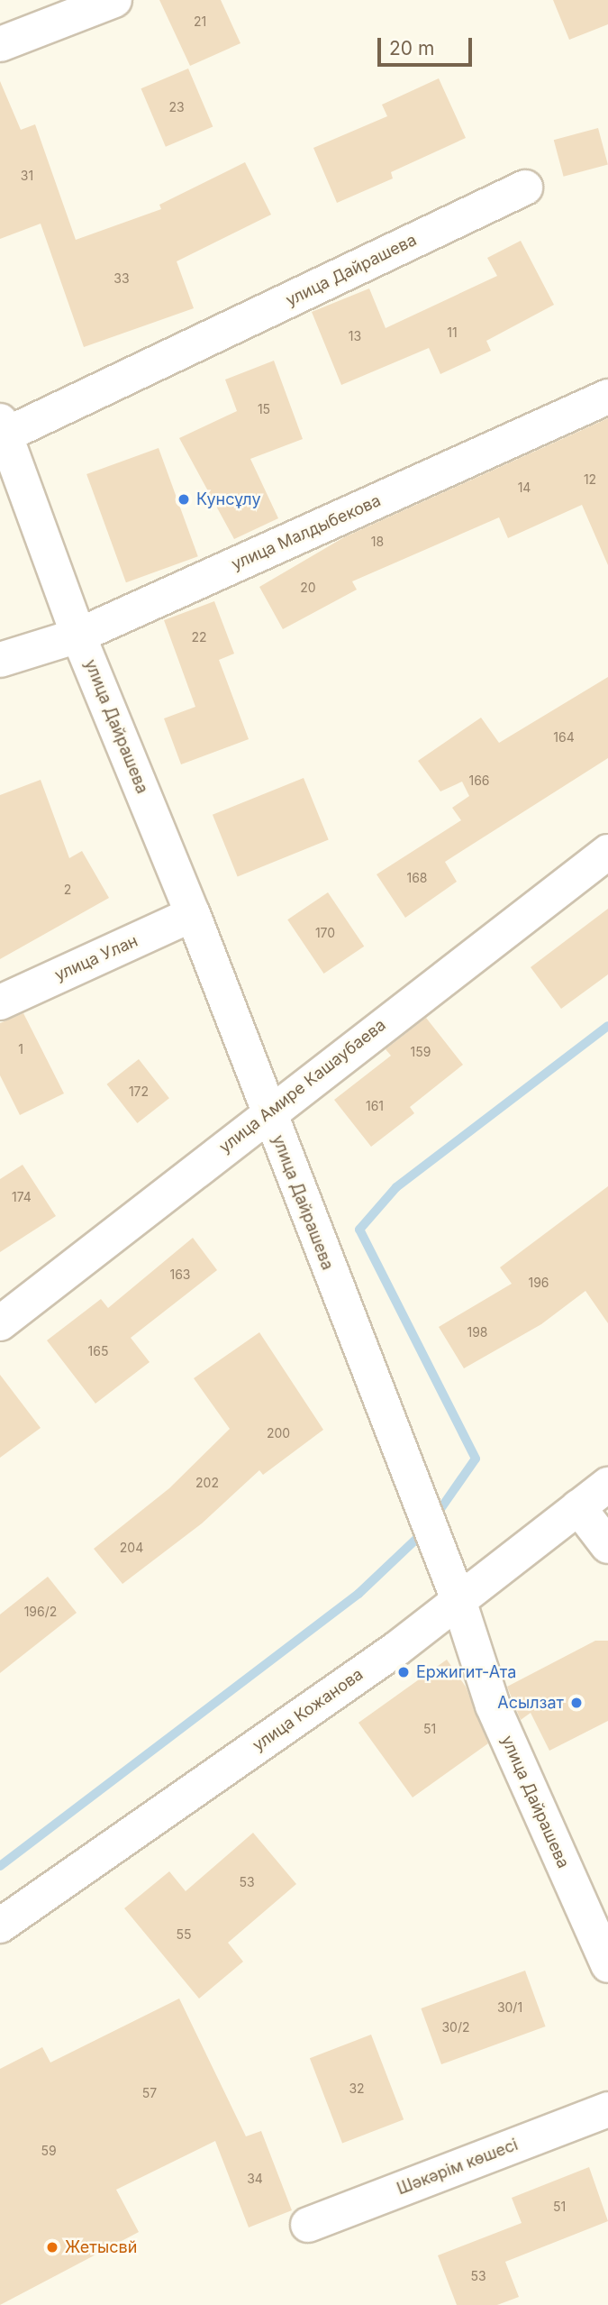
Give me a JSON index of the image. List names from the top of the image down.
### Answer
{
  "streets": {
    "street": [
      "улица Дайрашева",
      "улица Малдыбекова",
      "улица Улан",
      "улица Амире Кашаубаева",
      "улица Кожанова",
      "Шәкәрім көшесі"
    ]
  },
  "crossings": [
    ["улица Дайрашева", "улица Малдыбекова"],
    ["улица Дайрашева", "улица Улан"],
    ["улица Дайрашева", "улица Амире Кашаубаева"],
    ["улица Дайрашева", "улица Кожанова"]
  ],
  "places": [
    "Кунсұлу",
    "Ержигит-Ата",
    "Асылзат",
    "Жетысвй"
  ],
  "house_numbers": [
    "21",
    "23",
    "31",
    "33",
    "11",
    "13",
    "15",
    "12",
    "14",
    "18",
    "20",
    "22",
    "164",
    "166",
    "168",
    "2",
    "170",
    "1",
    "159",
    "172",
    "161",
    "174",
    "163",
    "196",
    "198",
    "165",
    "200",
    "202",
    "204",
    "196/2",
    "51",
    "53",
    "55",
    "30/1",
    "30/2",
    "32",
    "57",
    "59",
    "34",
    "51",
    "53"
  ],
  "scale_bar": "20 m"
}
